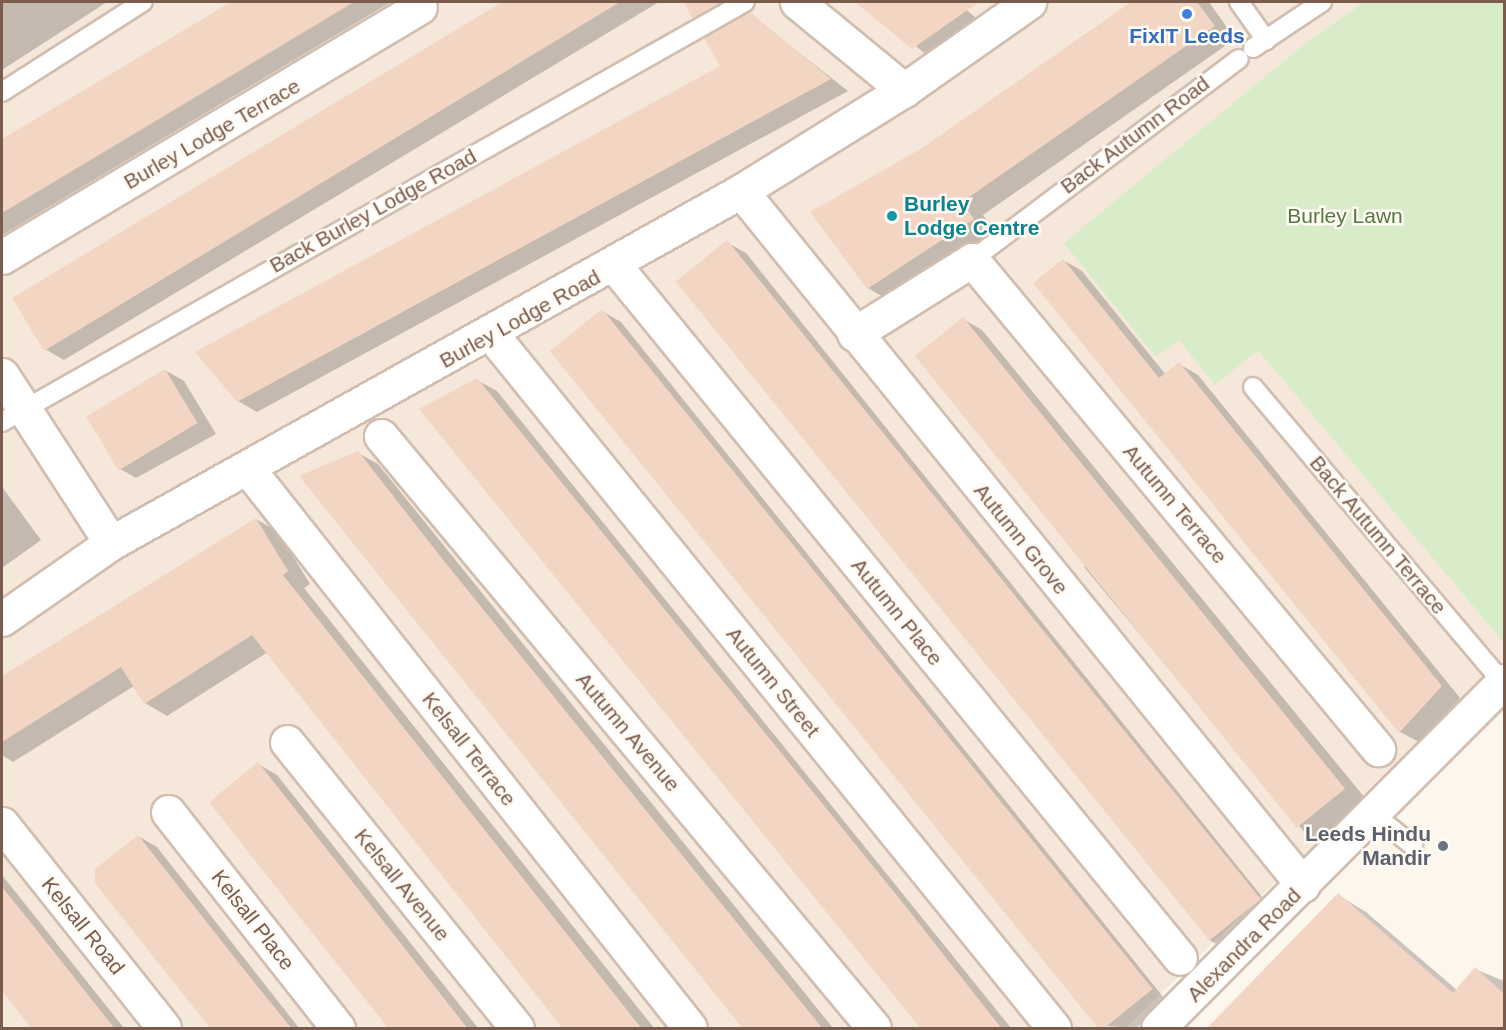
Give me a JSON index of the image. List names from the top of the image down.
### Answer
{
  "streets": {
    "street": [
      "Burley Lodge Terrace",
      "Back Autumn Road",
      "Burley Lodge Road",
      "Autumn Terrace",
      "Autumn Grove",
      "Autumn Place",
      "Autumn Street",
      "Autumn Avenue",
      "Kelsall Terrace",
      "Kelsall Avenue",
      "Kelsall Place",
      "Kelsall Road",
      "Alexandra Road"
    ],
    "lane": ["Back Burley Lodge Road", "Back Autumn Terrace"]
  },
  "crossings": [
    ["Back Autumn Road", "Autumn Terrace"],
    ["Back Autumn Road", "Autumn Grove"],
    ["Burley Lodge Road", "Autumn Grove"],
    ["Burley Lodge Road", "Autumn Place"],
    ["Burley Lodge Road", "Autumn Street"],
    ["Burley Lodge Road", "Kelsall Terrace"],
    ["Back Autumn Terrace", "Alexandra Road"],
    ["Autumn Grove", "Alexandra Road"]
  ],
  "parks": ["Burley Lawn"],
  "places": ["FixIT Leeds", "Burley Lodge Centre", "Leeds Hindu Mandir"]
}
